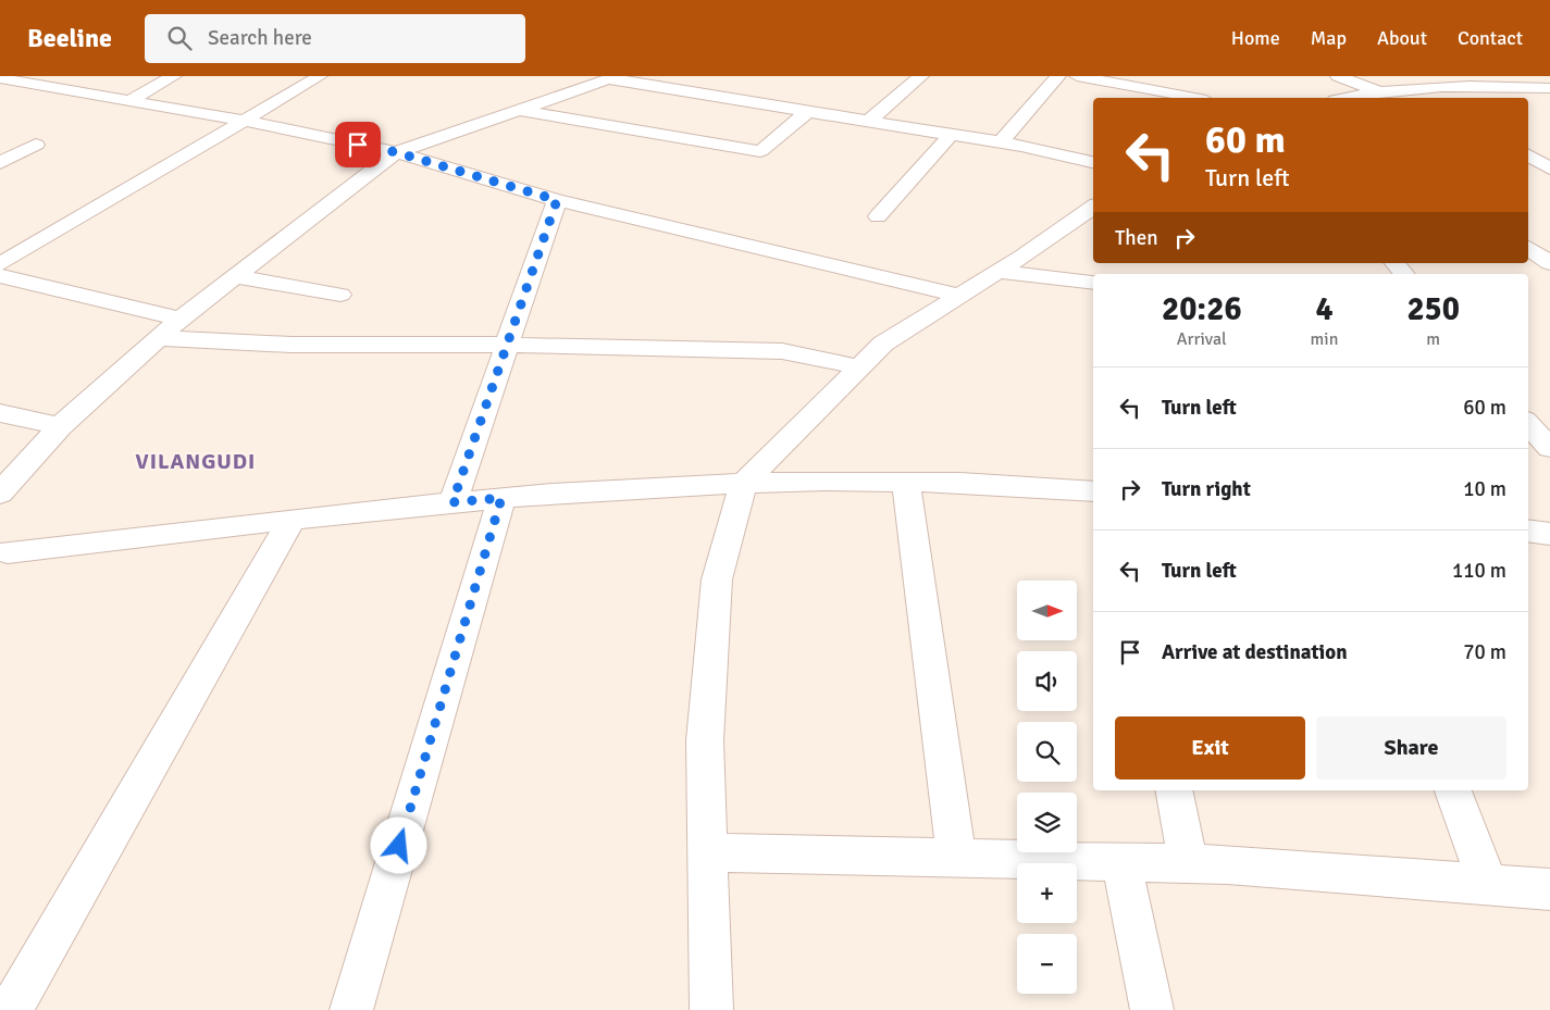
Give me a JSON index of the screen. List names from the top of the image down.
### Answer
{
  "districts": ["VILANGUDI"],
  "north": "right",
  "page": {
    "header": "Beeline",
    "search": "Search here",
    "nav": [
      "Home",
      "Map",
      "About",
      "Contact"
    ],
    "turn": ["60 m", "Turn left"],
    "then": "Then",
    "eta": [
      "20:26",
      "Arrival",
      "4",
      "min",
      "250",
      "m"
    ],
    "list": [
      {
        "name": "Turn left",
        "value": "60 m"
      },
      {
        "name": "Turn right",
        "value": "10 m"
      },
      {
        "name": "Turn left",
        "value": "110 m"
      },
      {
        "name": "Arrive at destination",
        "value": "70 m"
      }
    ],
    "map_buttons": ["+", "−"],
    "buttons": ["Exit", "Share"]
  }
}
